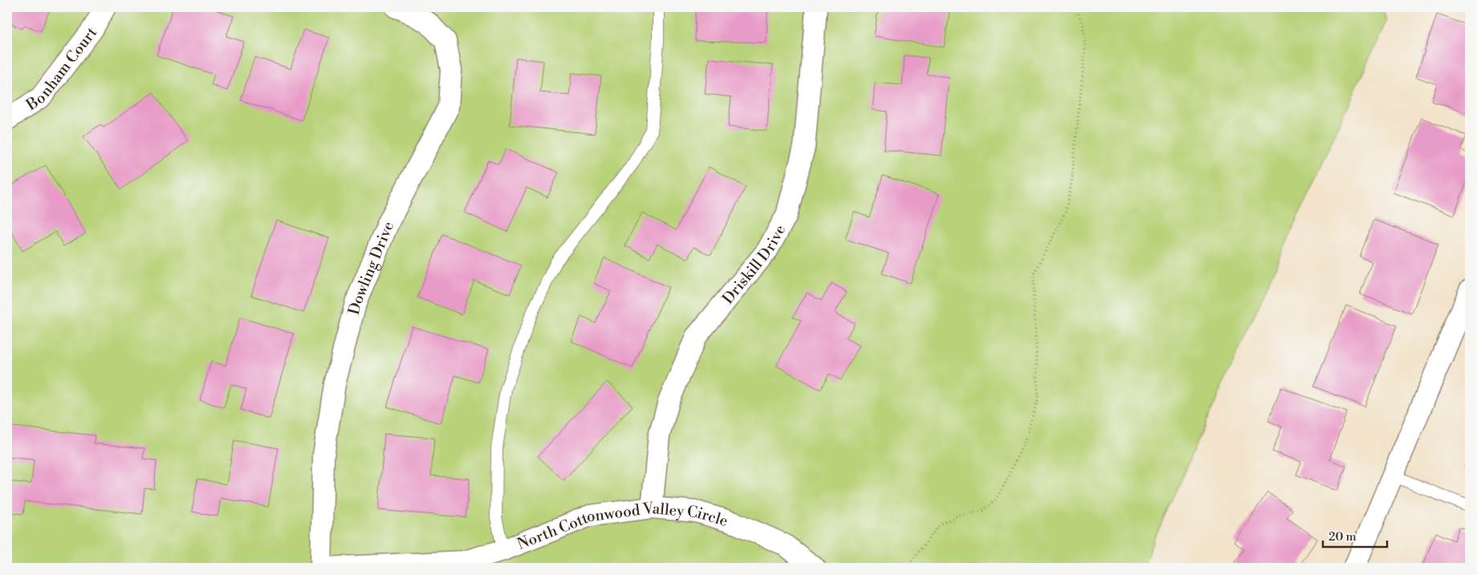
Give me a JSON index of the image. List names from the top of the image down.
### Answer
{
  "streets": {
    "street": [
      "Bonham Court",
      "Driskill Drive",
      "Dowling Drive",
      "North Cottonwood Valley Circle"
    ]
  },
  "crossings": [
    ["Driskill Drive", "North Cottonwood Valley Circle"]
  ],
  "scale_bar": "20 m"
}
